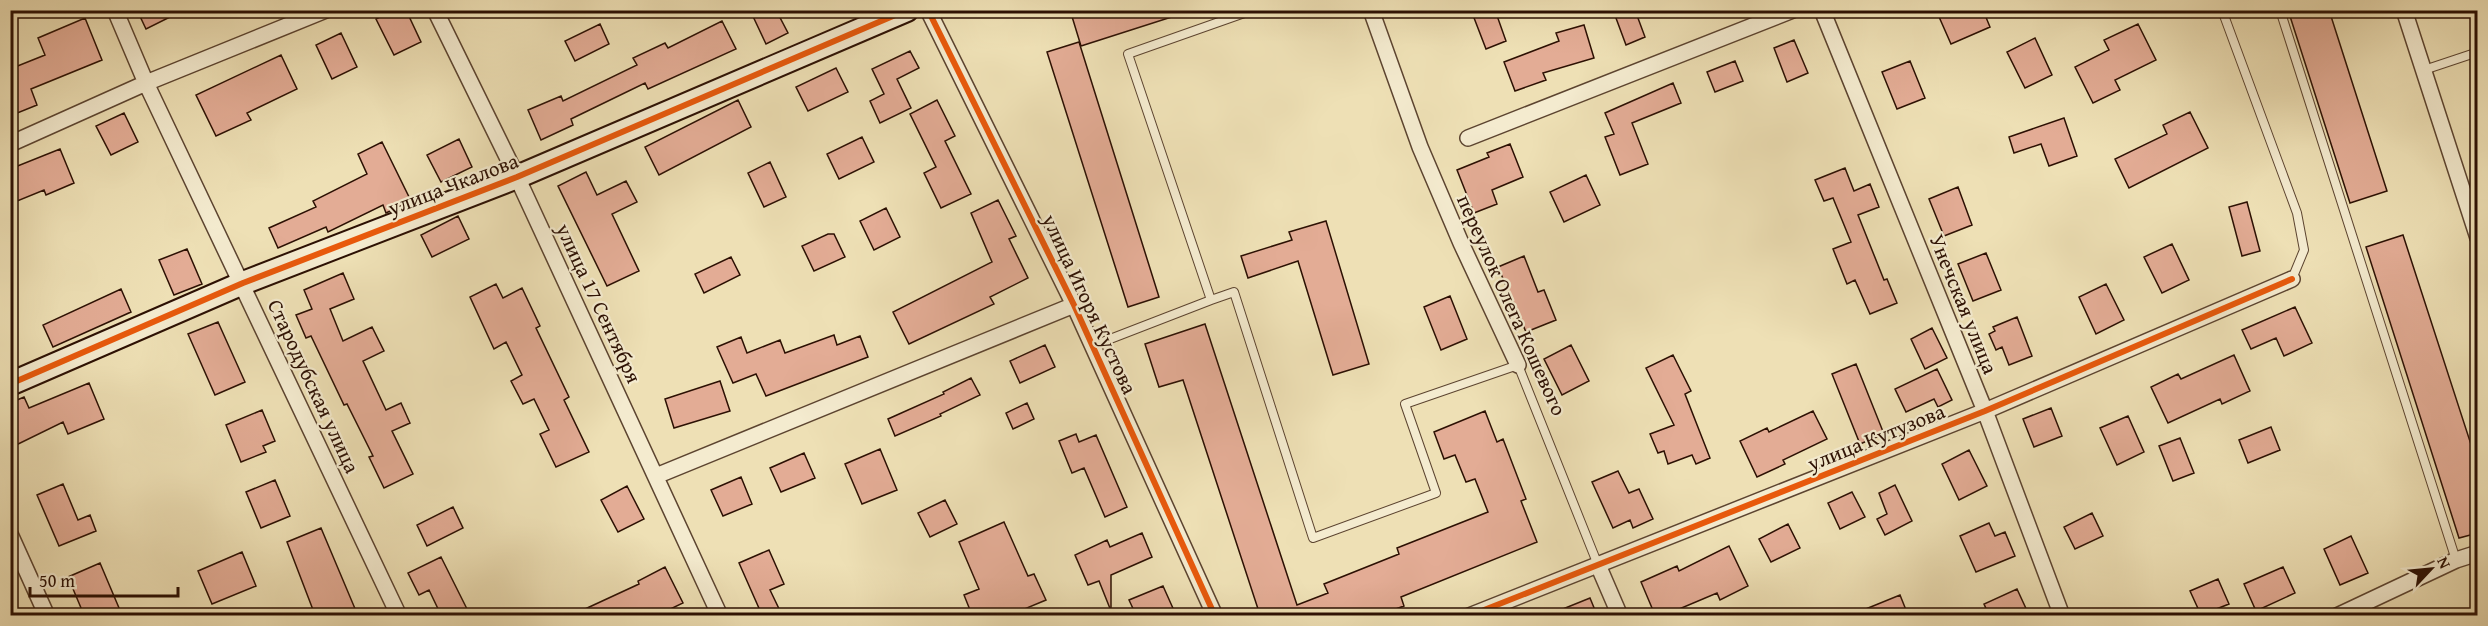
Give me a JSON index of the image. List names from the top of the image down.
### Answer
{
  "streets": {
    "street": [
      "улица Чкалова",
      "улица 17 Сентября",
      "улица Игоря Кустова",
      "Унечская улица",
      "переулок Олега Кошевого",
      "Стародубская улица",
      "улица Кутузова"
    ]
  },
  "crossings": [
    ["улица Чкалова", "улица 17 Сентября"],
    ["улица Чкалова", "Стародубская улица"],
    ["Унечская улица", "улица Кутузова"],
    ["переулок Олега Кошевого", "улица Кутузова"]
  ],
  "scale_bar": "50 m",
  "north": "top right"
}
